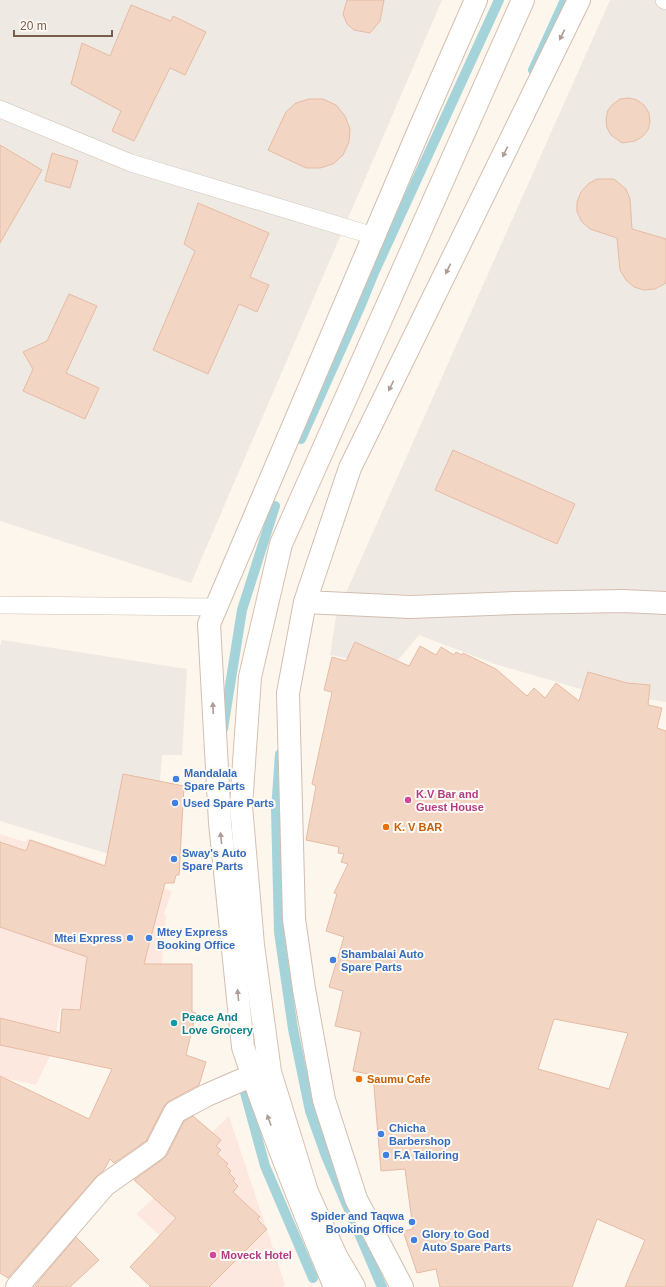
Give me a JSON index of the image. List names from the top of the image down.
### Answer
{
  "places": [
    "Mandalala Spare Parts",
    "K.V Bar and Guest House",
    "Used Spare Parts",
    "K. V BAR",
    "Sway's Auto Spare Parts",
    "Mtei Express",
    "Mtey Express Booking Office",
    "Shambalai Auto Spare Parts",
    "Peace And Love Grocery",
    "Saumu Cafe",
    "Chicha Barbershop",
    "F.A Tailoring",
    "Spider and Taqwa Booking Office",
    "Glory to God Auto Spare Parts",
    "Moveck Hotel"
  ],
  "scale_bar": "20 m"
}
